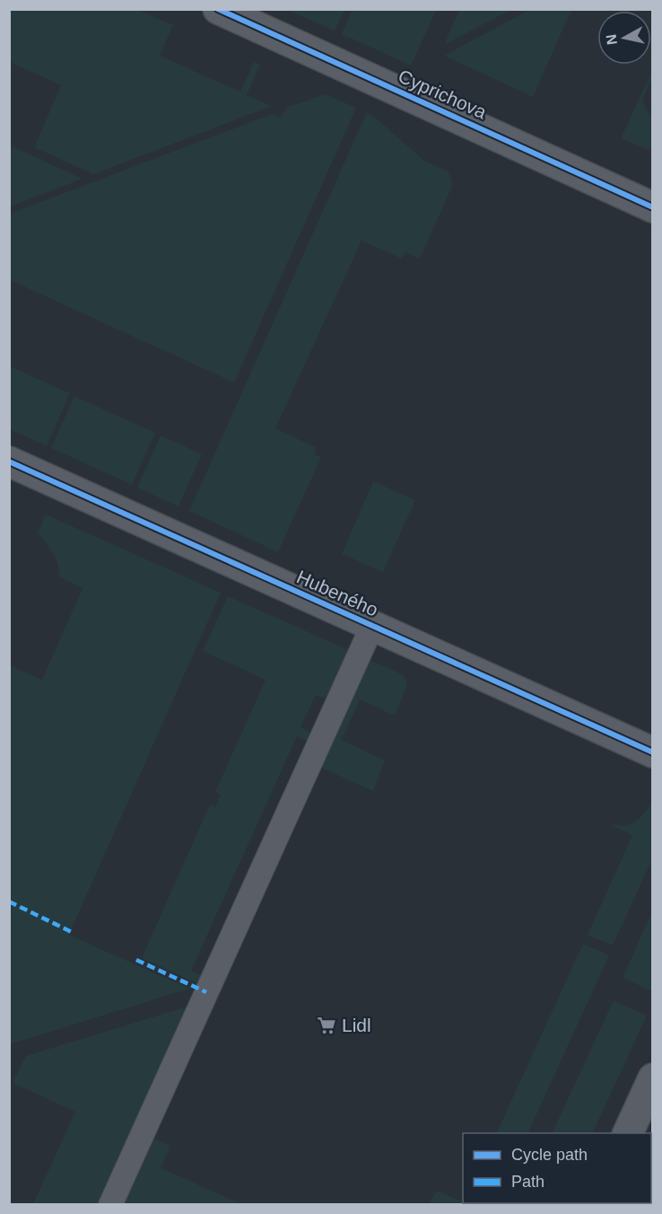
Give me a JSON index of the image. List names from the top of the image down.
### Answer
{
  "streets": {
    "street": ["Cyprichova", "Hubeného"]
  },
  "places": {
    "supermarket": ["Lidl"]
  },
  "legend": ["Cycle path", "Path"],
  "north": "left"
}
